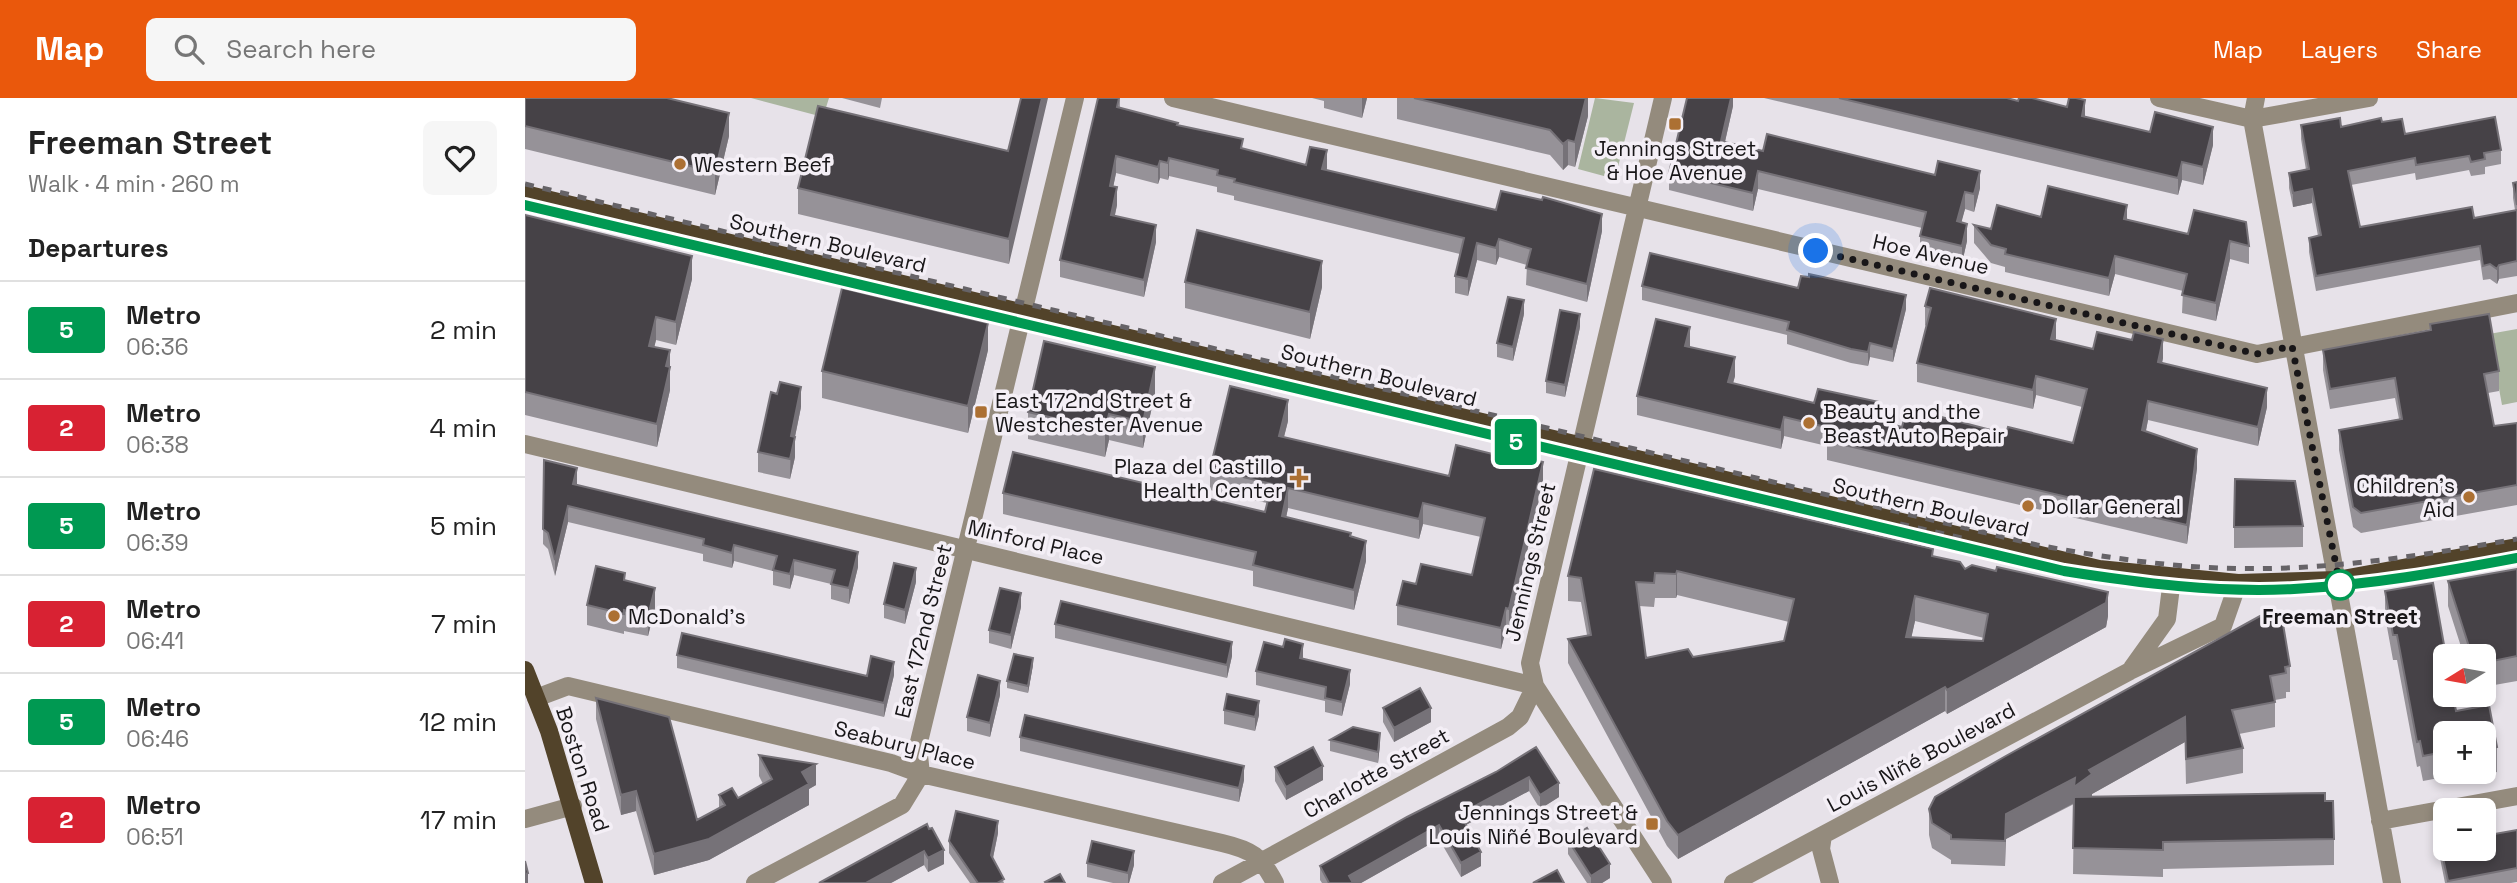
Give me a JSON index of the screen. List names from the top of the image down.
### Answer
{
  "streets": {
    "main road": ["Southern Boulevard", "Boston Road"],
    "street": [
      "Hoe Avenue",
      "Minford Place",
      "Jennings Street",
      "East 172nd Street",
      "Seabury Place",
      "Louis Niñé Boulevard",
      "Charlotte Street"
    ]
  },
  "crossings": [
    ["Southern Boulevard", "Jennings Street"],
    ["Southern Boulevard", "East 172nd Street"],
    ["Southern Boulevard", "Louis Niñé Boulevard"],
    ["Hoe Avenue", "Jennings Street"],
    ["Minford Place", "Jennings Street"],
    ["Minford Place", "East 172nd Street"],
    ["Minford Place", "Charlotte Street"],
    ["Jennings Street", "Charlotte Street"],
    ["East 172nd Street", "Seabury Place"],
    ["Seabury Place", "Boston Road"],
    ["Seabury Place", "Charlotte Street"]
  ],
  "places": {
    "transit": ["Jennings Street & Hoe Avenue", "East 172nd Street & Westchester Avenue", "Jennings Street & Louis Niñé Boulevard"],
    "other": [
      "Western Beef",
      "Beauty and the Beast Auto Repair",
      "Children's Aid",
      "Dollar General",
      "Freeman Street",
      "McDonald's"
    ],
    "health": ["Plaza del Castillo Health Center"]
  },
  "lines": ["metro line 5"],
  "north": "left",
  "page": {
    "header": "Map",
    "search": "Search here",
    "nav": ["Map", "Layers", "Share"],
    "heading": [
      ["Freeman Street", "Walk · 4 min · 260 m"],
      "Departures"
    ],
    "on_map": "5",
    "list": [
      {
        "mark": "5",
        "name": "Metro",
        "note": "06:36",
        "value": "2 min"
      },
      {
        "mark": "2",
        "name": "Metro",
        "note": "06:38",
        "value": "4 min"
      },
      {
        "mark": "5",
        "name": "Metro",
        "note": "06:39",
        "value": "5 min"
      },
      {
        "mark": "2",
        "name": "Metro",
        "note": "06:41",
        "value": "7 min"
      },
      {
        "mark": "5",
        "name": "Metro",
        "note": "06:46",
        "value": "12 min"
      },
      {
        "mark": "2",
        "name": "Metro",
        "note": "06:51",
        "value": "17 min"
      }
    ],
    "map_buttons": ["+", "−"]
  }
}
